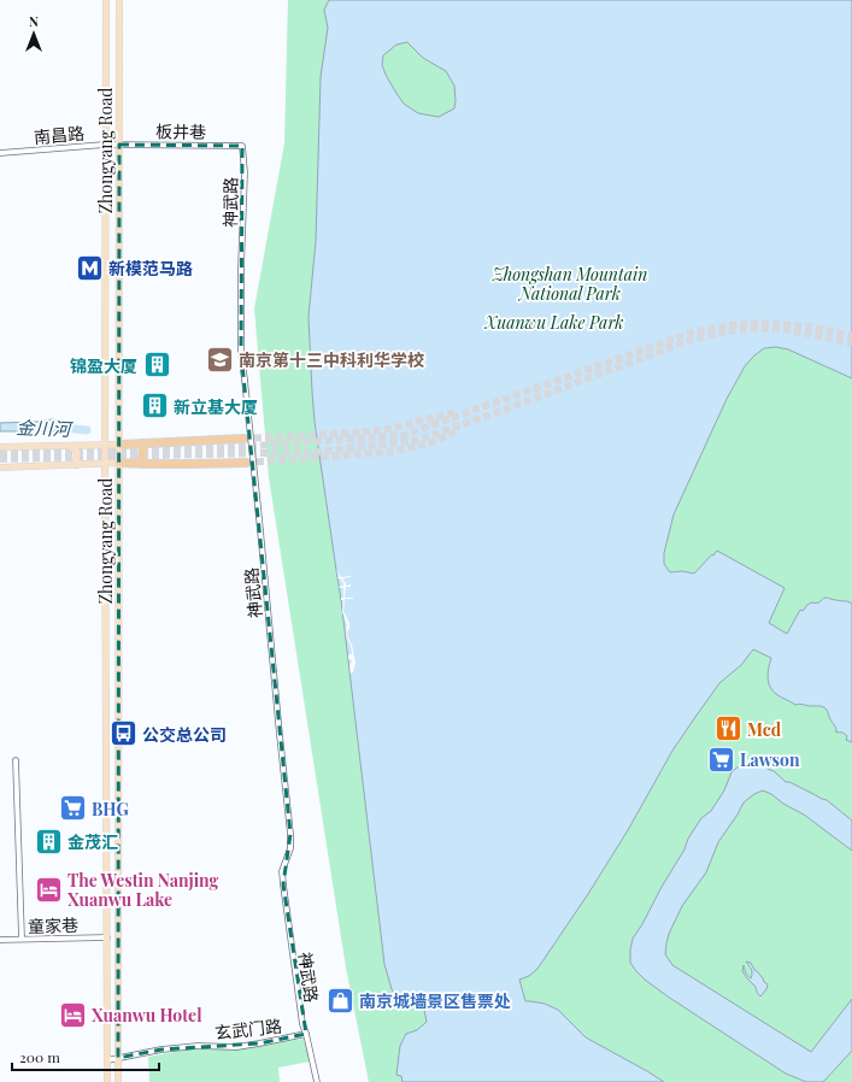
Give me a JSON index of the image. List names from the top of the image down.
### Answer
{
  "streets": {
    "main road": ["Zhongyang Road"],
    "street": [
      "板井巷",
      "南昌路",
      "神武路",
      "童家巷",
      "玄武门路"
    ]
  },
  "crossings": [
    ["板井巷", "南昌路"],
    ["板井巷", "Zhongyang Road"],
    ["板井巷", "神武路"],
    ["南昌路", "Zhongyang Road"],
    ["Zhongyang Road", "童家巷"],
    ["Zhongyang Road", "玄武门路"],
    ["神武路", "玄武门路"]
  ],
  "water": ["金川河"],
  "parks": ["Zhongshan Mountain National Park", "Xuanwu Lake Park"],
  "places": {
    "metro station": ["新模范马路"],
    "school or university": ["南京第十三中科利华学校"],
    "building": ["锦盈大厦", "新立基大厦", "金茂汇"],
    "restaurant": ["Mcd"],
    "bus stop": ["公交总公司"],
    "supermarket": ["Lawson", "BHG"],
    "hotel": ["The Westin Nanjing Xuanwu Lake", "Xuanwu Hotel"],
    "shop": ["南京城墙景区售票处"]
  },
  "scale_bar": "200 m",
  "north": "top"
}
